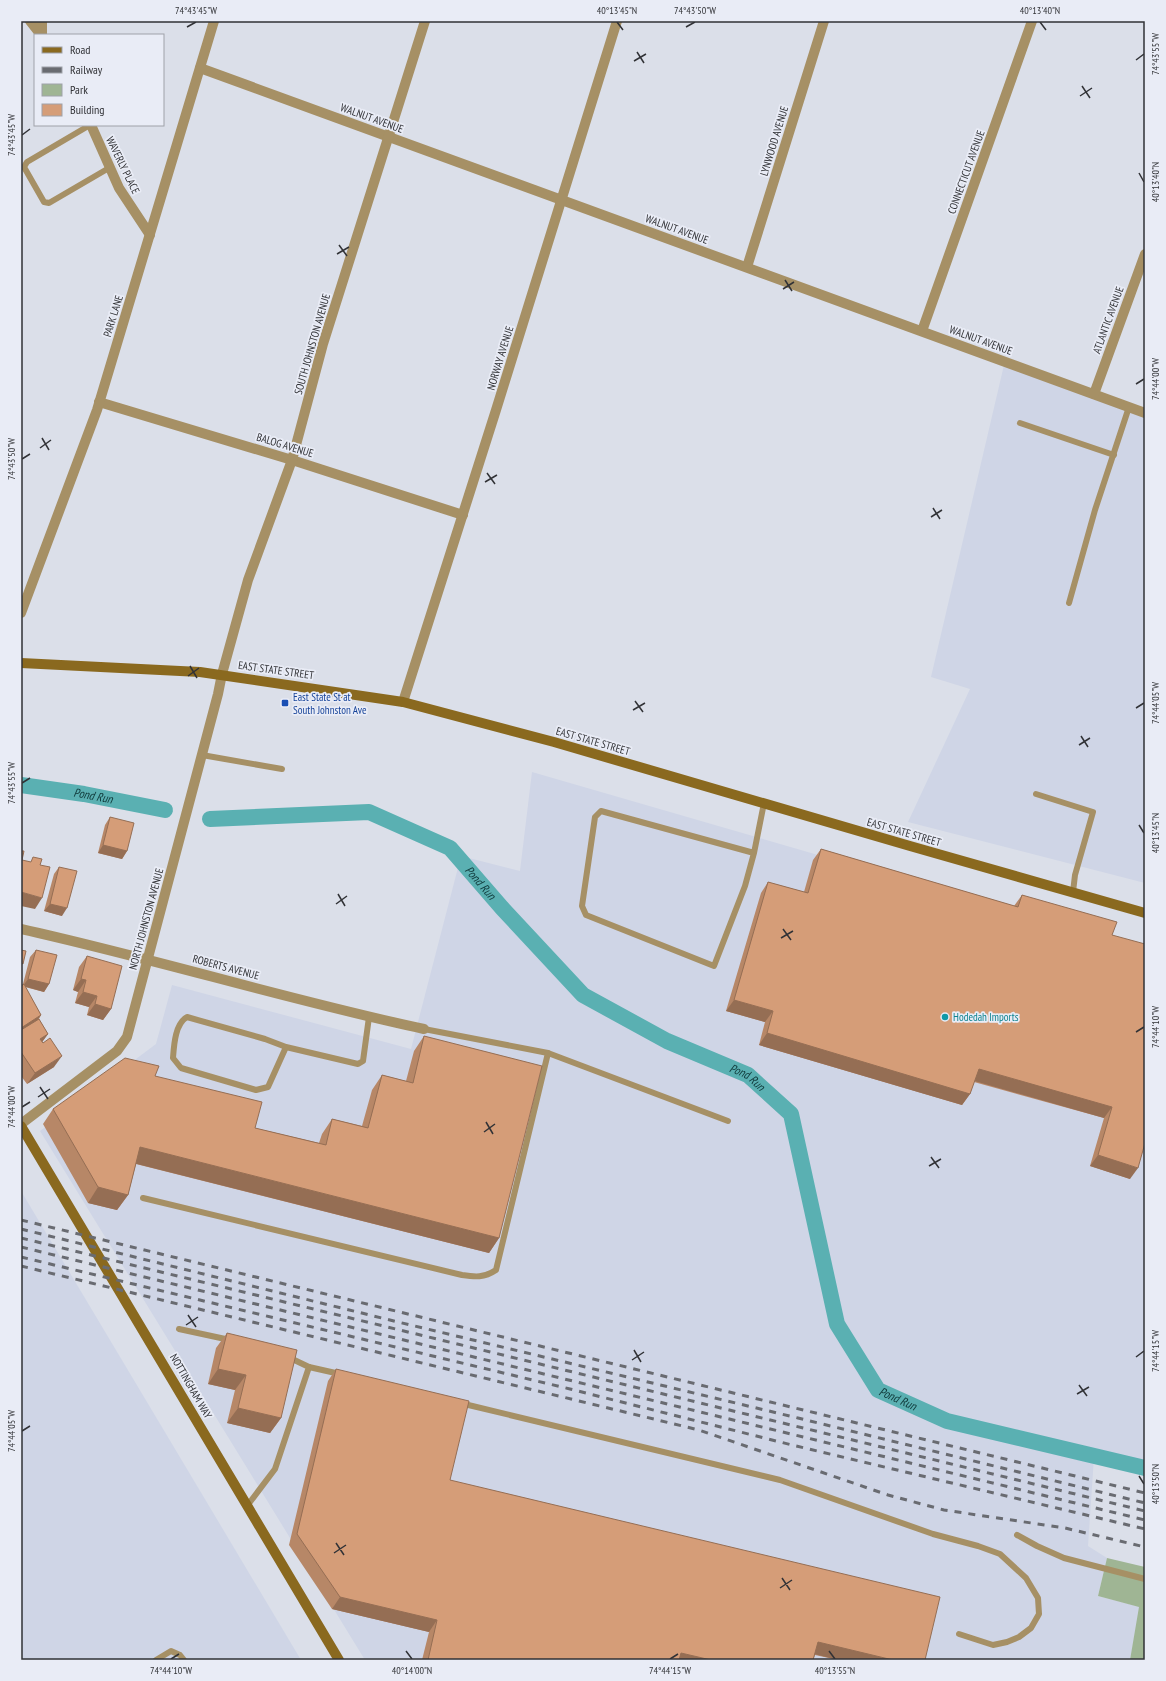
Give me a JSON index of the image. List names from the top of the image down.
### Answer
{
  "streets": {
    "street": [
      "WALNUT AVENUE",
      "LYNWOOD AVENUE",
      "WAVERLY PLACE",
      "CONNECTICUT AVENUE",
      "PARK LANE",
      "ATLANTIC AVENUE",
      "SOUTH JOHNSTON AVENUE",
      "NORWAY AVENUE",
      "BALOG AVENUE",
      "EAST STATE STREET",
      "NORTH JOHNSTON AVENUE",
      "ROBERTS AVENUE",
      "NOTTINGHAM WAY"
    ]
  },
  "crossings": [
    ["WALNUT AVENUE", "LYNWOOD AVENUE"],
    ["WALNUT AVENUE", "CONNECTICUT AVENUE"],
    ["WALNUT AVENUE", "PARK LANE"],
    ["WALNUT AVENUE", "ATLANTIC AVENUE"],
    ["WALNUT AVENUE", "SOUTH JOHNSTON AVENUE"],
    ["WALNUT AVENUE", "NORWAY AVENUE"],
    ["WAVERLY PLACE", "PARK LANE"],
    ["PARK LANE", "BALOG AVENUE"],
    ["SOUTH JOHNSTON AVENUE", "BALOG AVENUE"],
    ["SOUTH JOHNSTON AVENUE", "EAST STATE STREET"],
    ["SOUTH JOHNSTON AVENUE", "NORTH JOHNSTON AVENUE"],
    ["NORWAY AVENUE", "BALOG AVENUE"],
    ["NORWAY AVENUE", "EAST STATE STREET"],
    ["EAST STATE STREET", "NORTH JOHNSTON AVENUE"],
    ["NORTH JOHNSTON AVENUE", "ROBERTS AVENUE"],
    ["NORTH JOHNSTON AVENUE", "NOTTINGHAM WAY"]
  ],
  "water": ["Pond Run"],
  "places": {
    "transit": ["East State St at South Johnston Ave"],
    "other": ["Hodedah Imports"]
  },
  "legend": [
    "Road",
    "Railway",
    "Park",
    "Building"
  ],
  "coordinates": [
    "74°43'45\"W",
    "40°13'45\"N",
    "74°43'50\"W",
    "40°13'40\"N",
    "74°43'55\"W",
    "74°44'00\"W",
    "74°44'05\"W",
    "74°44'10\"W",
    "74°44'15\"W",
    "40°13'50\"N",
    "40°14'00\"N",
    "40°13'55\"N"
  ]
}
